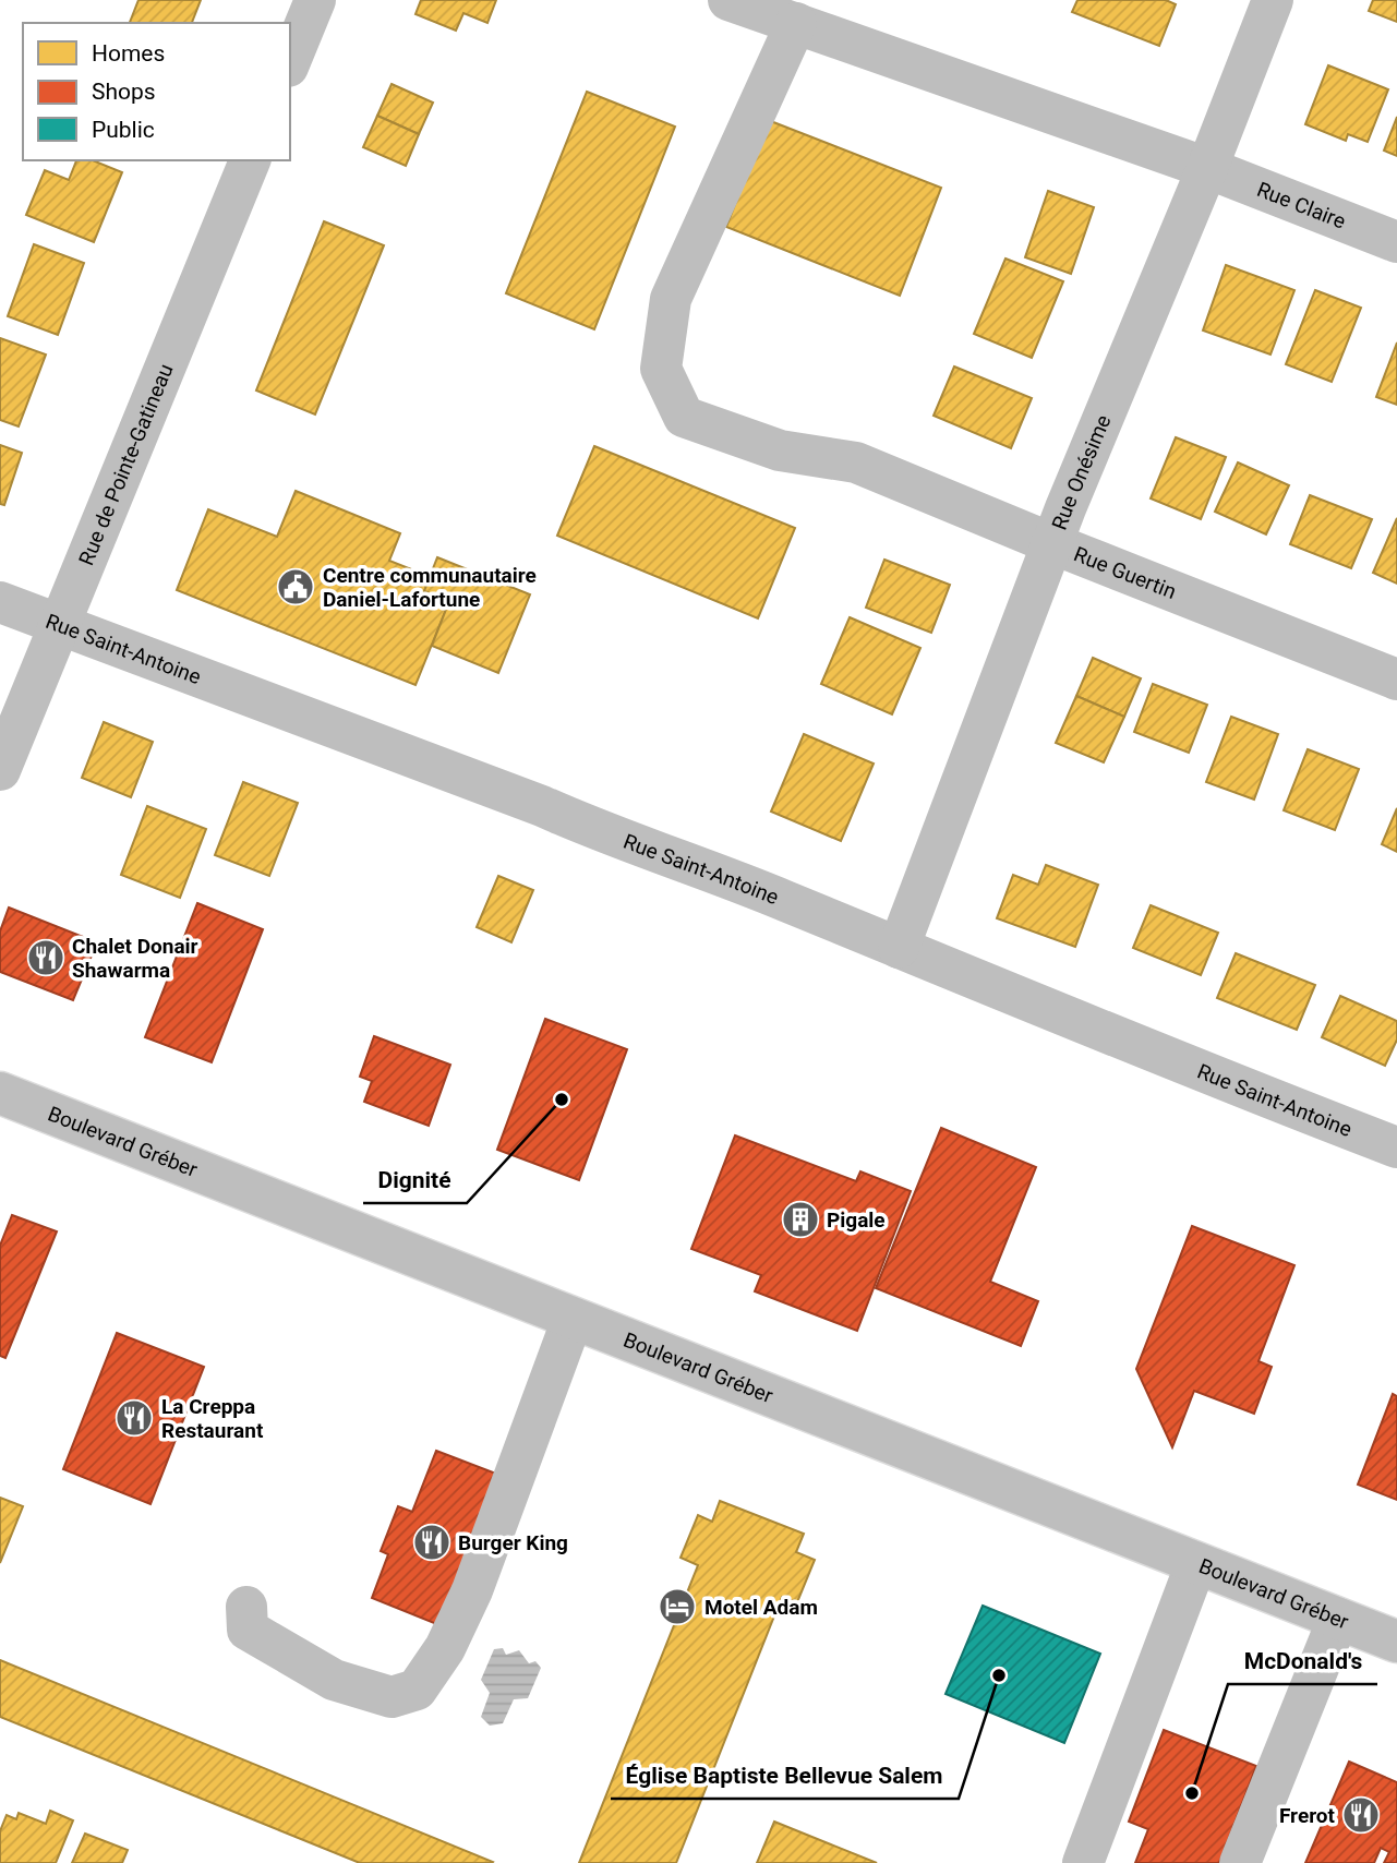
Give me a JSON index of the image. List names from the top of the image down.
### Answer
{
  "streets": {
    "street": [
      "Rue Claire",
      "Rue de Pointe-Gatineau",
      "Rue Onésime",
      "Rue Guertin",
      "Rue Saint-Antoine",
      "Boulevard Gréber"
    ]
  },
  "crossings": [
    ["Rue Claire", "Rue Onésime"],
    ["Rue Claire", "Rue Guertin"],
    ["Rue de Pointe-Gatineau", "Rue Saint-Antoine"],
    ["Rue Onésime", "Rue Guertin"],
    ["Rue Onésime", "Rue Saint-Antoine"]
  ],
  "places": {
    "public building": ["Centre communautaire Daniel-Lafortune"],
    "restaurant": [
      "Chalet Donair Shawarma",
      "La Creppa Restaurant",
      "Burger King",
      "Frerot"
    ],
    "other": ["Dignité", "Église Baptiste Bellevue Salem", "McDonald's"],
    "building": ["Pigale"],
    "hotel": ["Motel Adam"]
  },
  "legend": ["Homes", "Shops", "Public"]
}
